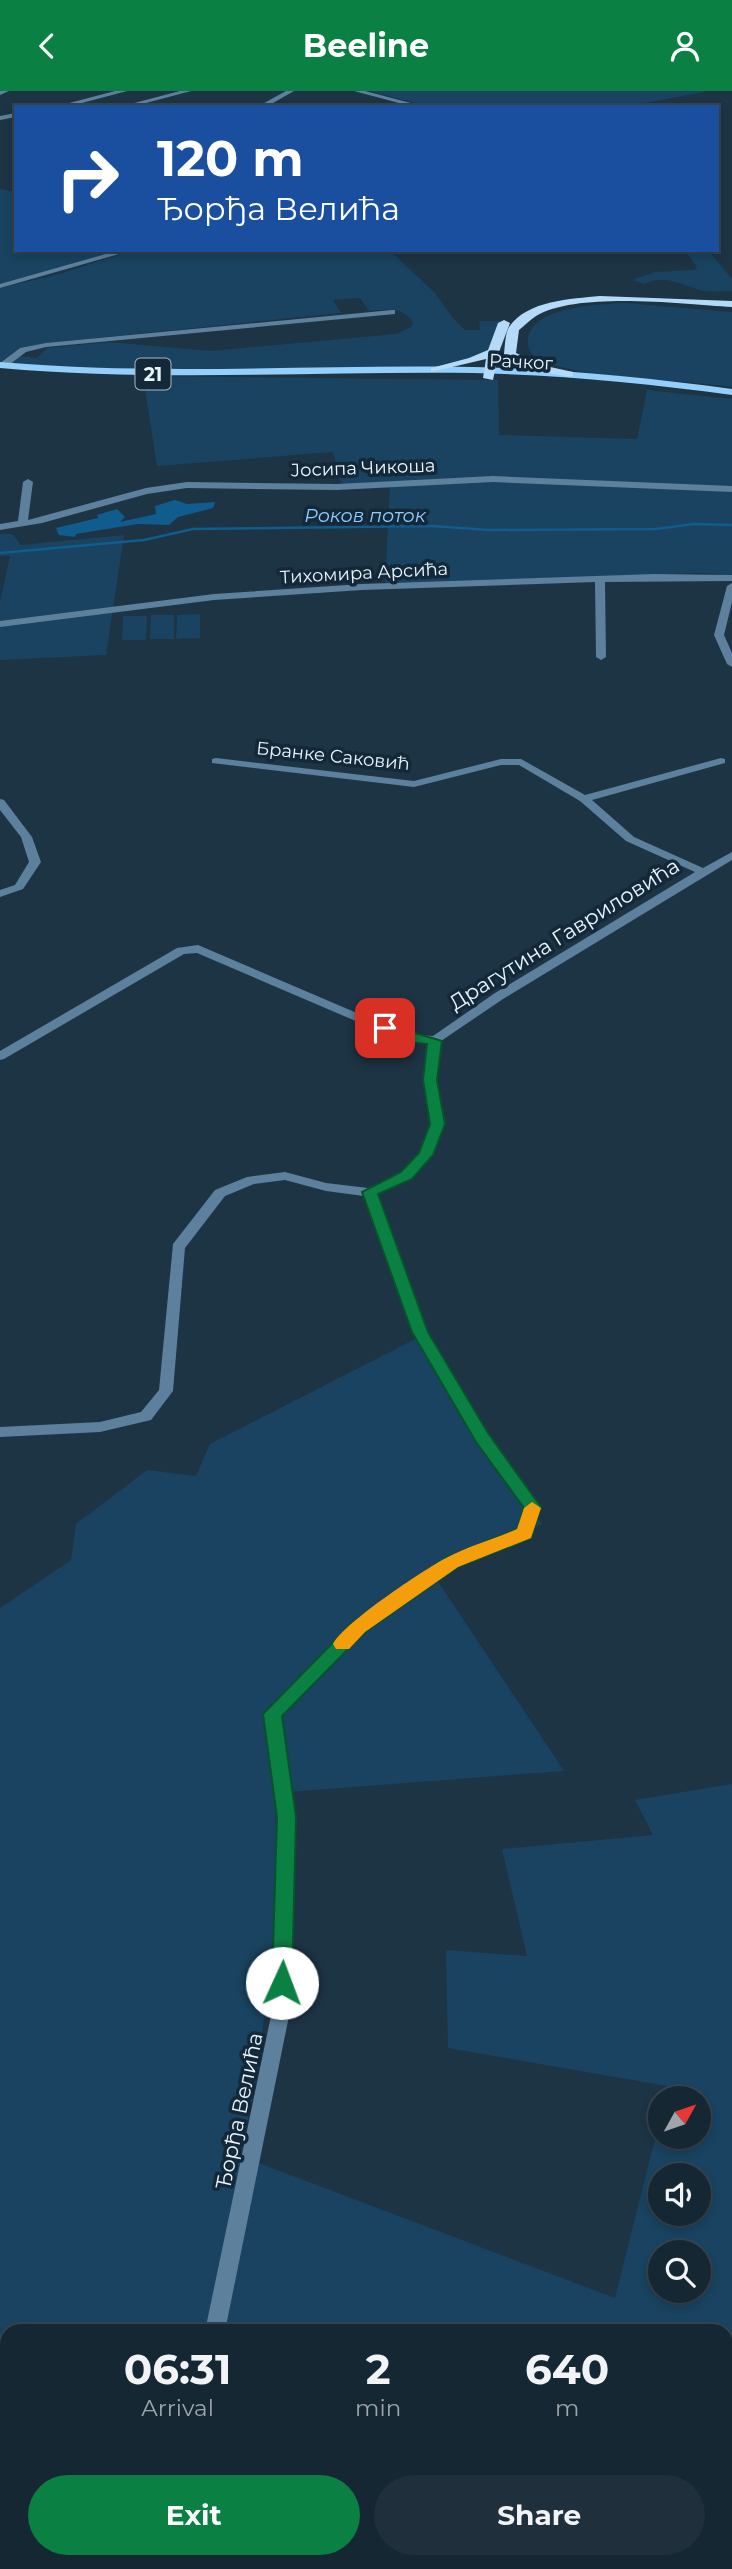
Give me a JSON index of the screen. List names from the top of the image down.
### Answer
{
  "streets": {
    "main road": ["Рачког", "21"],
    "street": [
      "Јосипа Чикоша",
      "Тихомира Арсића",
      "Бранке Саковић",
      "Драгутина Гавриловића",
      "Ђорђа Велића"
    ]
  },
  "crossings": [
    ["Бранке Саковић", "Драгутина Гавриловића"]
  ],
  "water": ["Роков поток"],
  "north": "top right",
  "page": {
    "header": "Beeline",
    "turn": ["120 m", "Ђорђа Велића"],
    "eta": [
      "06:31",
      "Arrival",
      "2",
      "min",
      "640",
      "m"
    ],
    "buttons": ["Exit", "Share"]
  }
}
